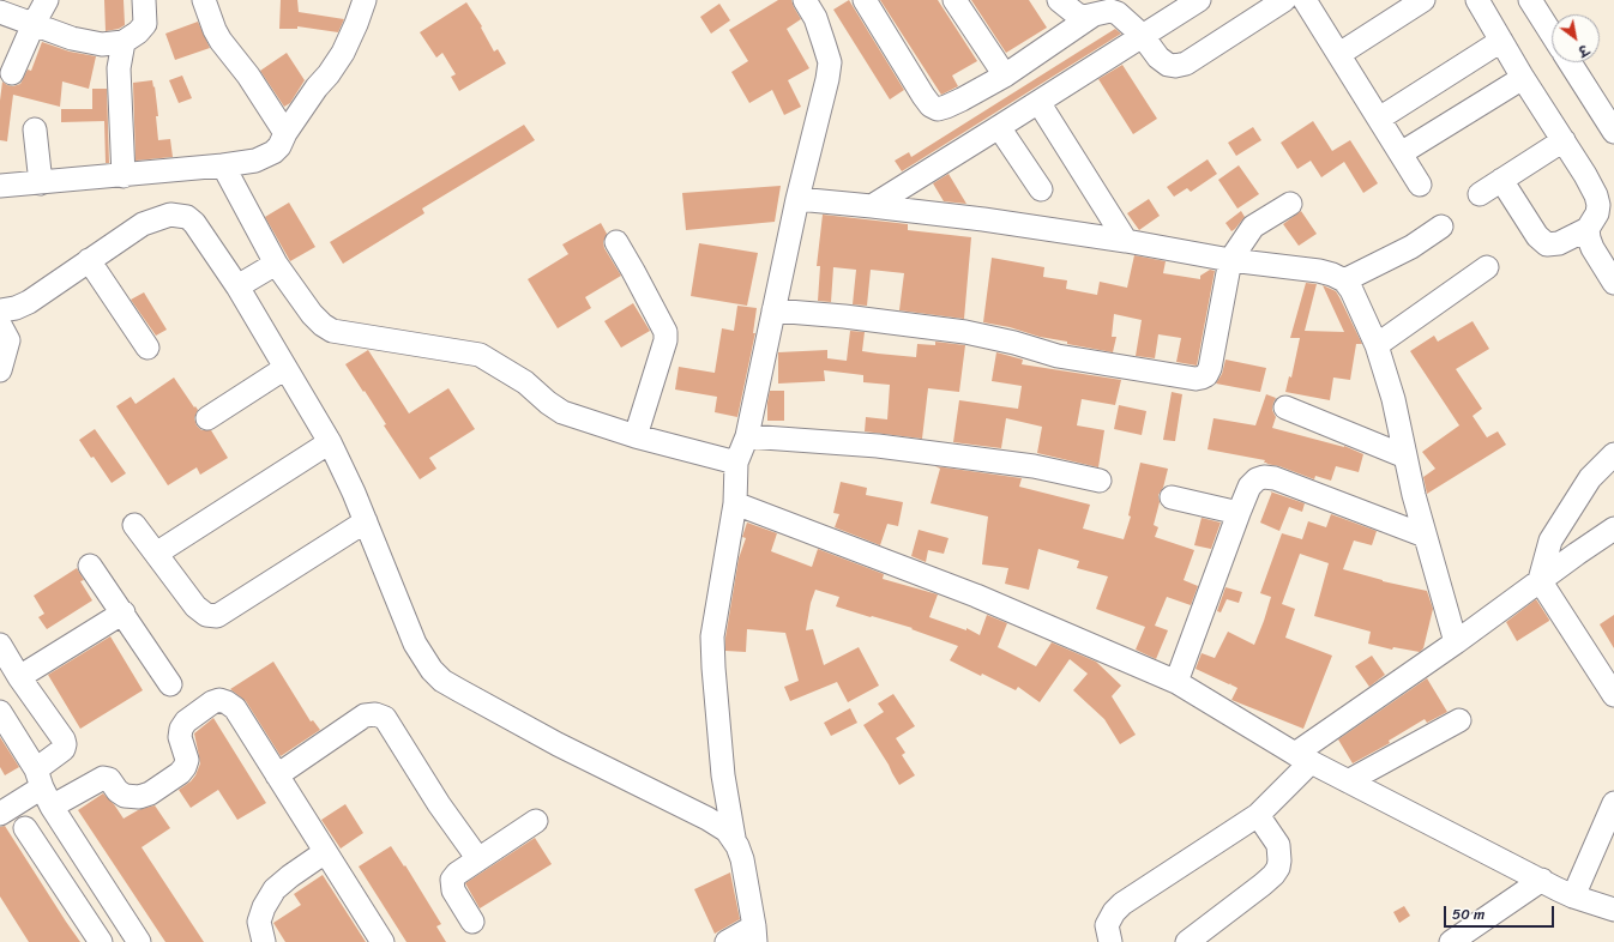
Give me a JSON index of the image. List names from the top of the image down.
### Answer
{
  "scale_bar": "50 m",
  "north": "bottom right"
}
